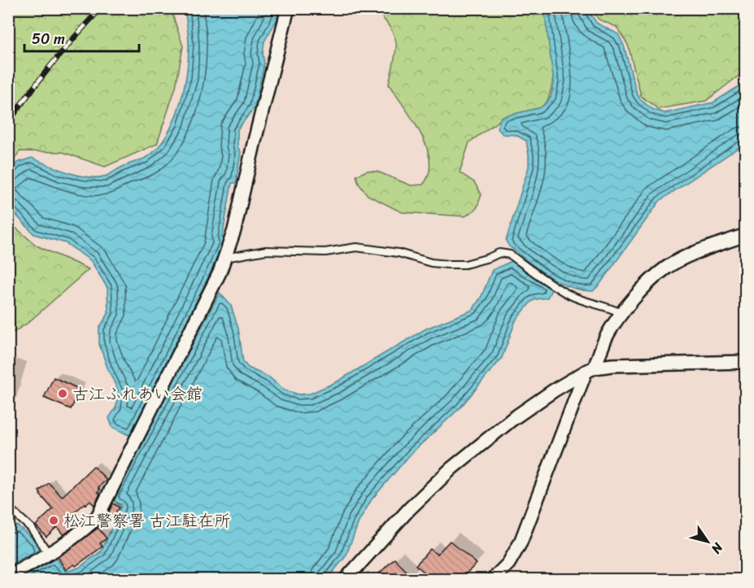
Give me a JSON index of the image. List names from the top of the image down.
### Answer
{
  "places": ["古江ふれあい会館", "松江警察署 古江駐在所"],
  "scale_bar": "50 m",
  "north": "bottom right"
}
